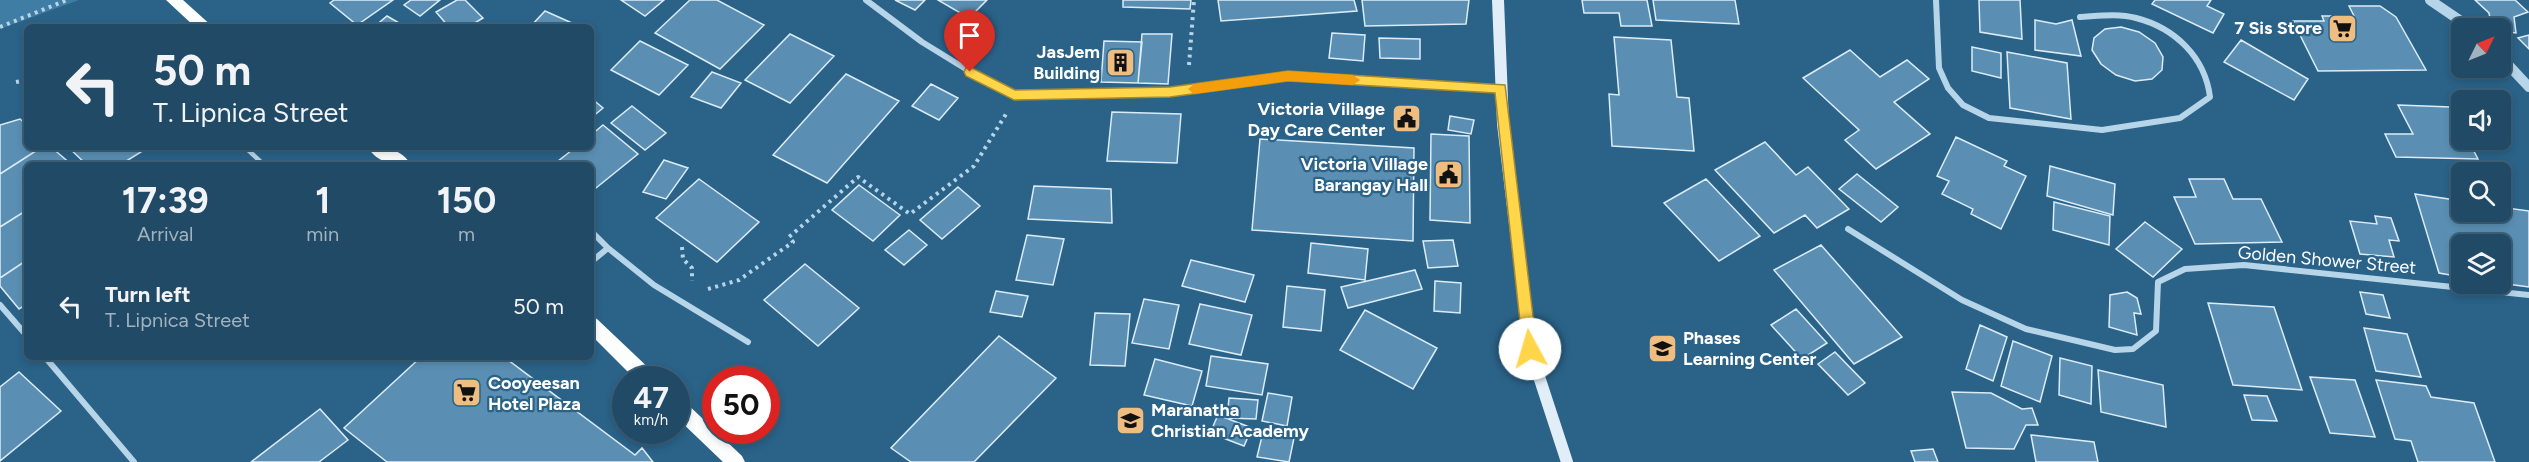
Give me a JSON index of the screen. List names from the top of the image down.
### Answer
{
  "streets": {
    "street": ["Golden Shower Street"]
  },
  "places": {
    "supermarket": ["7 Sis Store", "Cooyeesan Hotel Plaza"],
    "building": ["JasJem Building"],
    "public building": ["Victoria Village Day Care Center", "Victoria Village Barangay Hall"],
    "school or university": ["Phases Learning Center", "Maranatha Christian Academy"]
  },
  "north": "top right",
  "page": {
    "turn": ["50 m", "T. Lipnica Street"],
    "eta": [
      "17:39",
      "Arrival",
      "1",
      "min",
      "150",
      "m"
    ],
    "list": [
      {
        "name": "Turn left",
        "note": "T. Lipnica Street",
        "value": "50 m"
      }
    ],
    "speed": "47 km/h",
    "limit": "50"
  }
}
